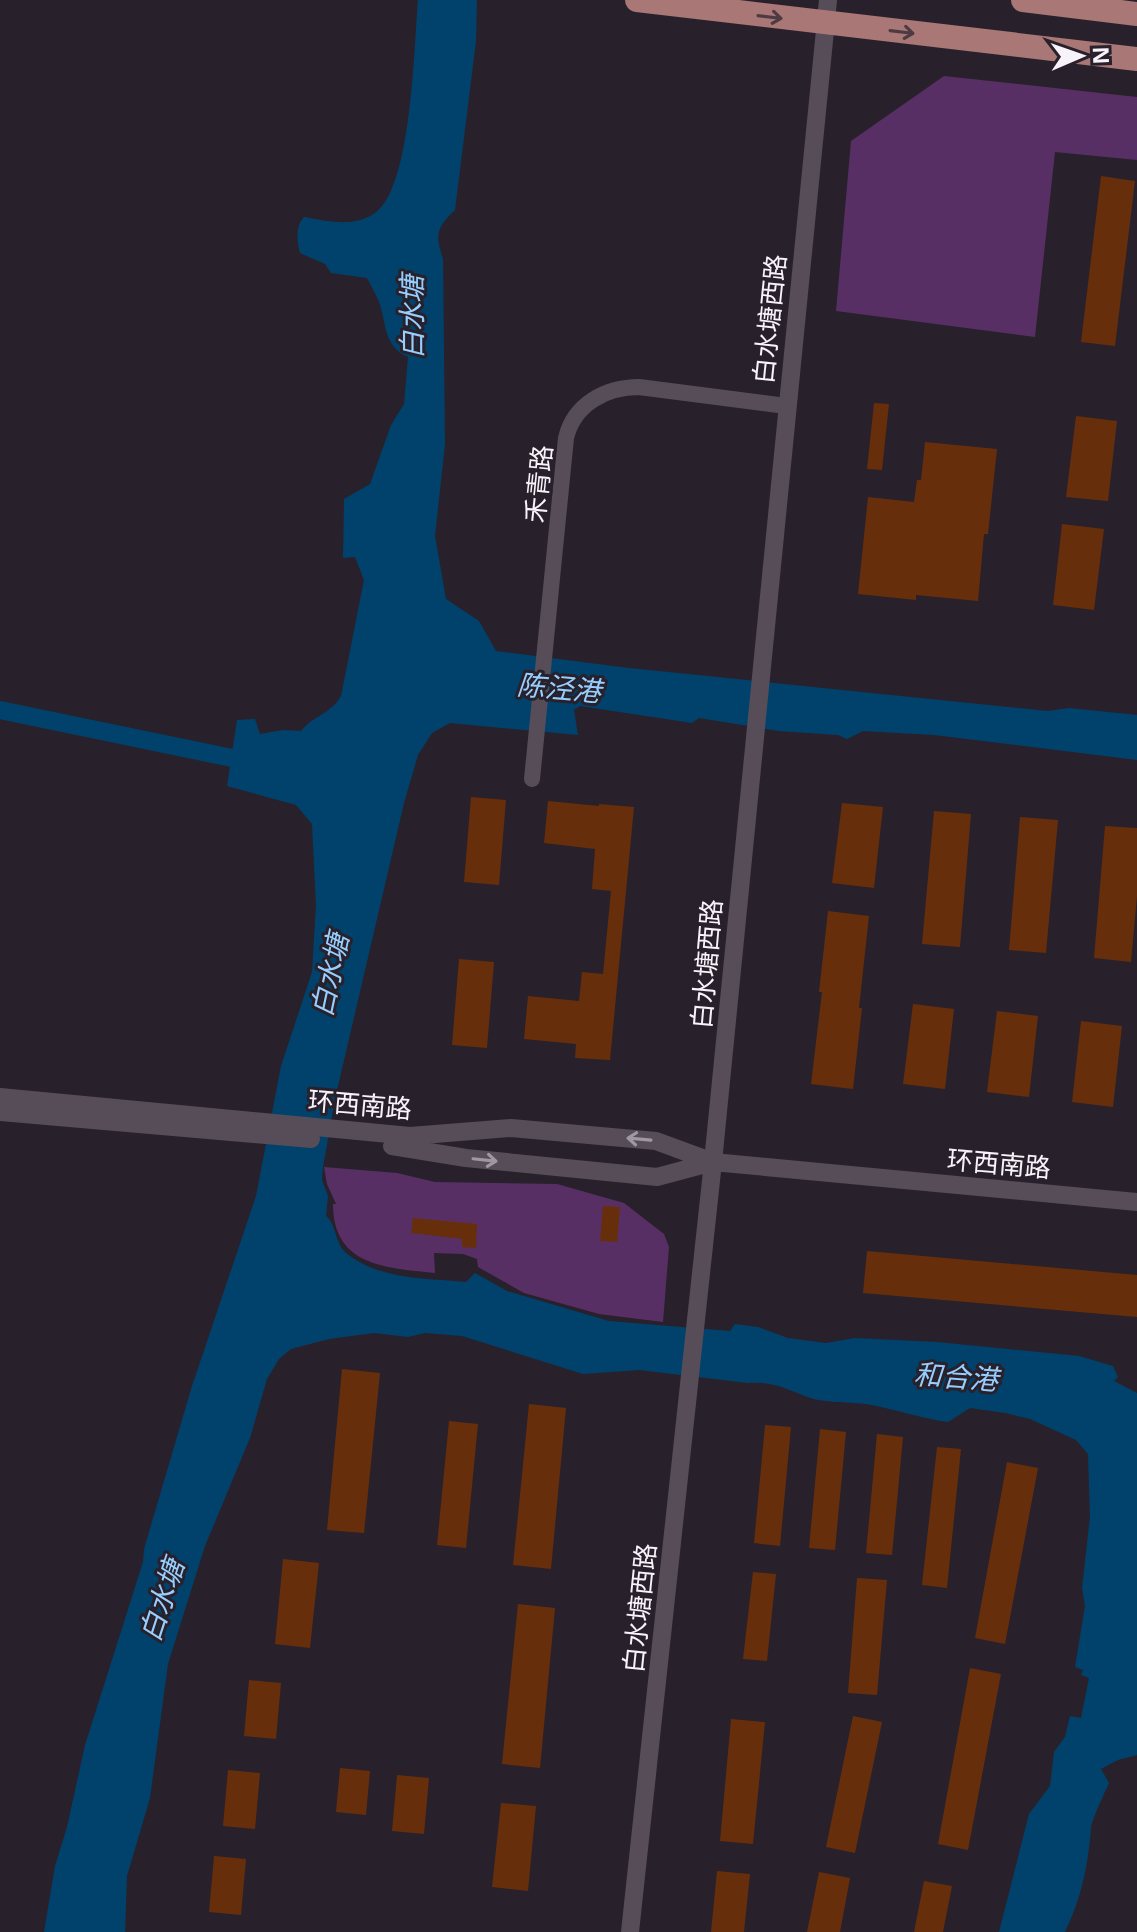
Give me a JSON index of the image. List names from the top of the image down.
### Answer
{
  "streets": {
    "street": ["白水塘西路", "禾青路", "环西南路"]
  },
  "crossings": [
    ["白水塘西路", "禾青路"],
    ["白水塘西路", "环西南路"]
  ],
  "water": ["白水塘", "陈泾港", "和合港"],
  "north": "right"
}
